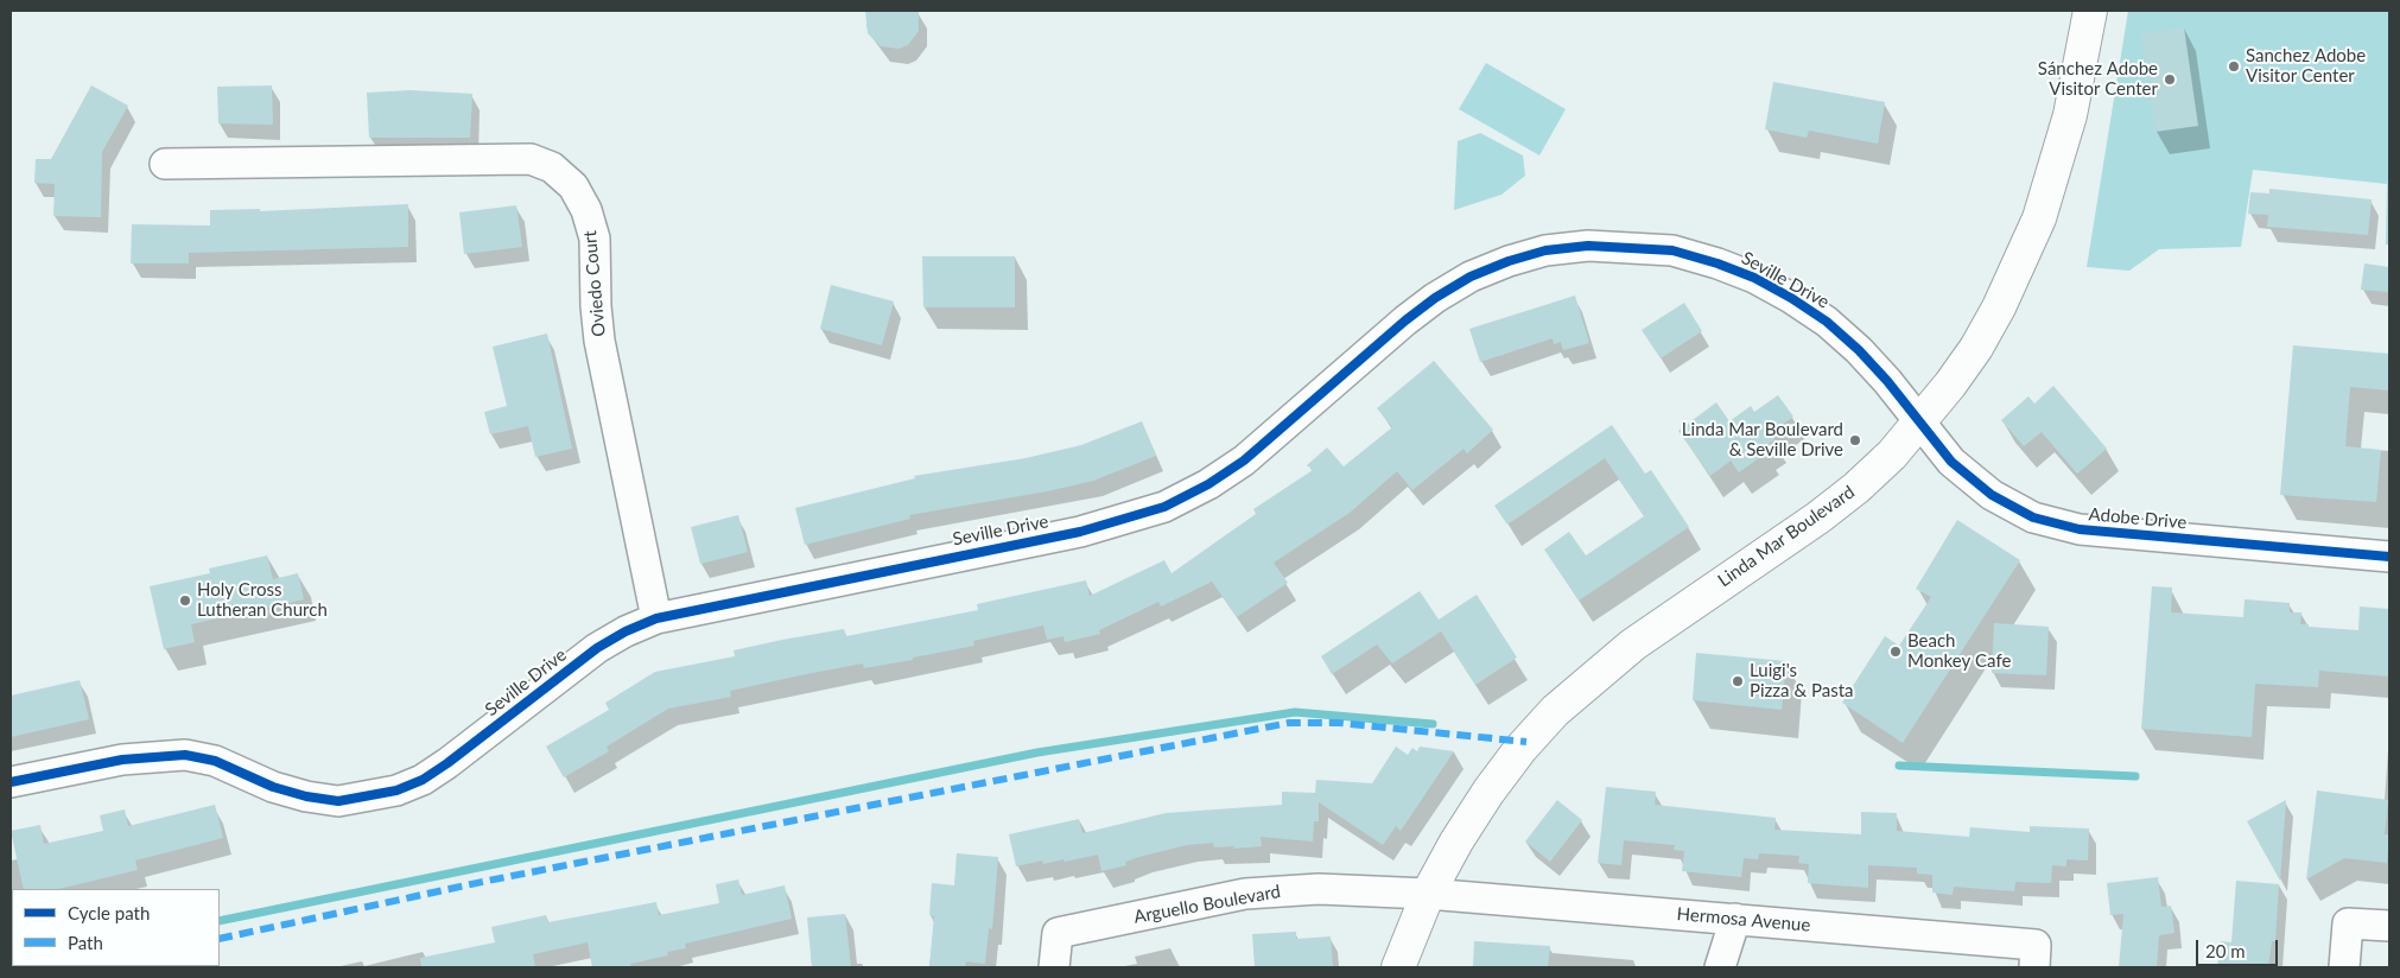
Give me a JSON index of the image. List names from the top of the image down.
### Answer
{
  "streets": {
    "street": [
      "Seville Drive",
      "Oviedo Court",
      "Adobe Drive",
      "Linda Mar Boulevard",
      "Arguello Boulevard",
      "Hermosa Avenue"
    ]
  },
  "crossings": [
    ["Seville Drive", "Oviedo Court"],
    ["Seville Drive", "Adobe Drive"],
    ["Seville Drive", "Linda Mar Boulevard"],
    ["Adobe Drive", "Linda Mar Boulevard"],
    ["Linda Mar Boulevard", "Arguello Boulevard"],
    ["Linda Mar Boulevard", "Hermosa Avenue"],
    ["Arguello Boulevard", "Hermosa Avenue"]
  ],
  "places": [
    "Sanchez Adobe Visitor Center",
    "Sánchez Adobe Visitor Center",
    "Linda Mar Boulevard & Seville Drive",
    "Holy Cross Lutheran Church",
    "Beach Monkey Cafe",
    "Luigi's Pizza & Pasta"
  ],
  "legend": ["Cycle path", "Path"],
  "scale_bar": "20 m"
}
